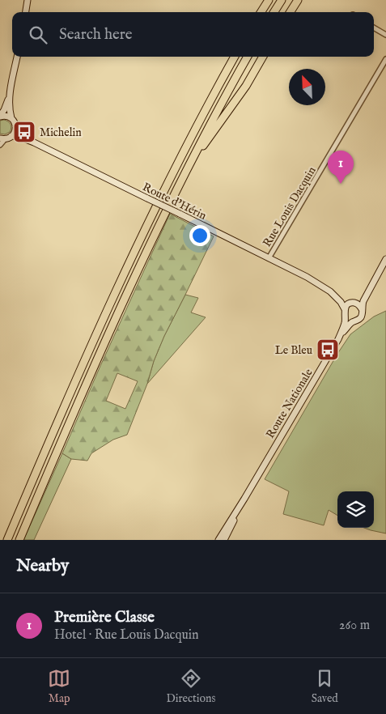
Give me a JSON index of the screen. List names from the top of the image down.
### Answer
{
  "streets": {
    "street": ["Route d'Hérin", "Rue Louis Dacquin", "Route Nationale"]
  },
  "crossings": [
    ["Route d'Hérin", "Rue Louis Dacquin"],
    ["Route d'Hérin", "Route Nationale"]
  ],
  "places": {
    "bus stop": ["Michelin", "Le Bleu"]
  },
  "north": "top left",
  "page": {
    "search": "Search here",
    "pins": "1",
    "heading": "Nearby",
    "list": [
      {
        "mark": "1",
        "name": "Première Classe",
        "note": "Hotel · Rue Louis Dacquin",
        "value": "260 m"
      }
    ],
    "nav": ["Map", "Directions", "Saved"]
  }
}
